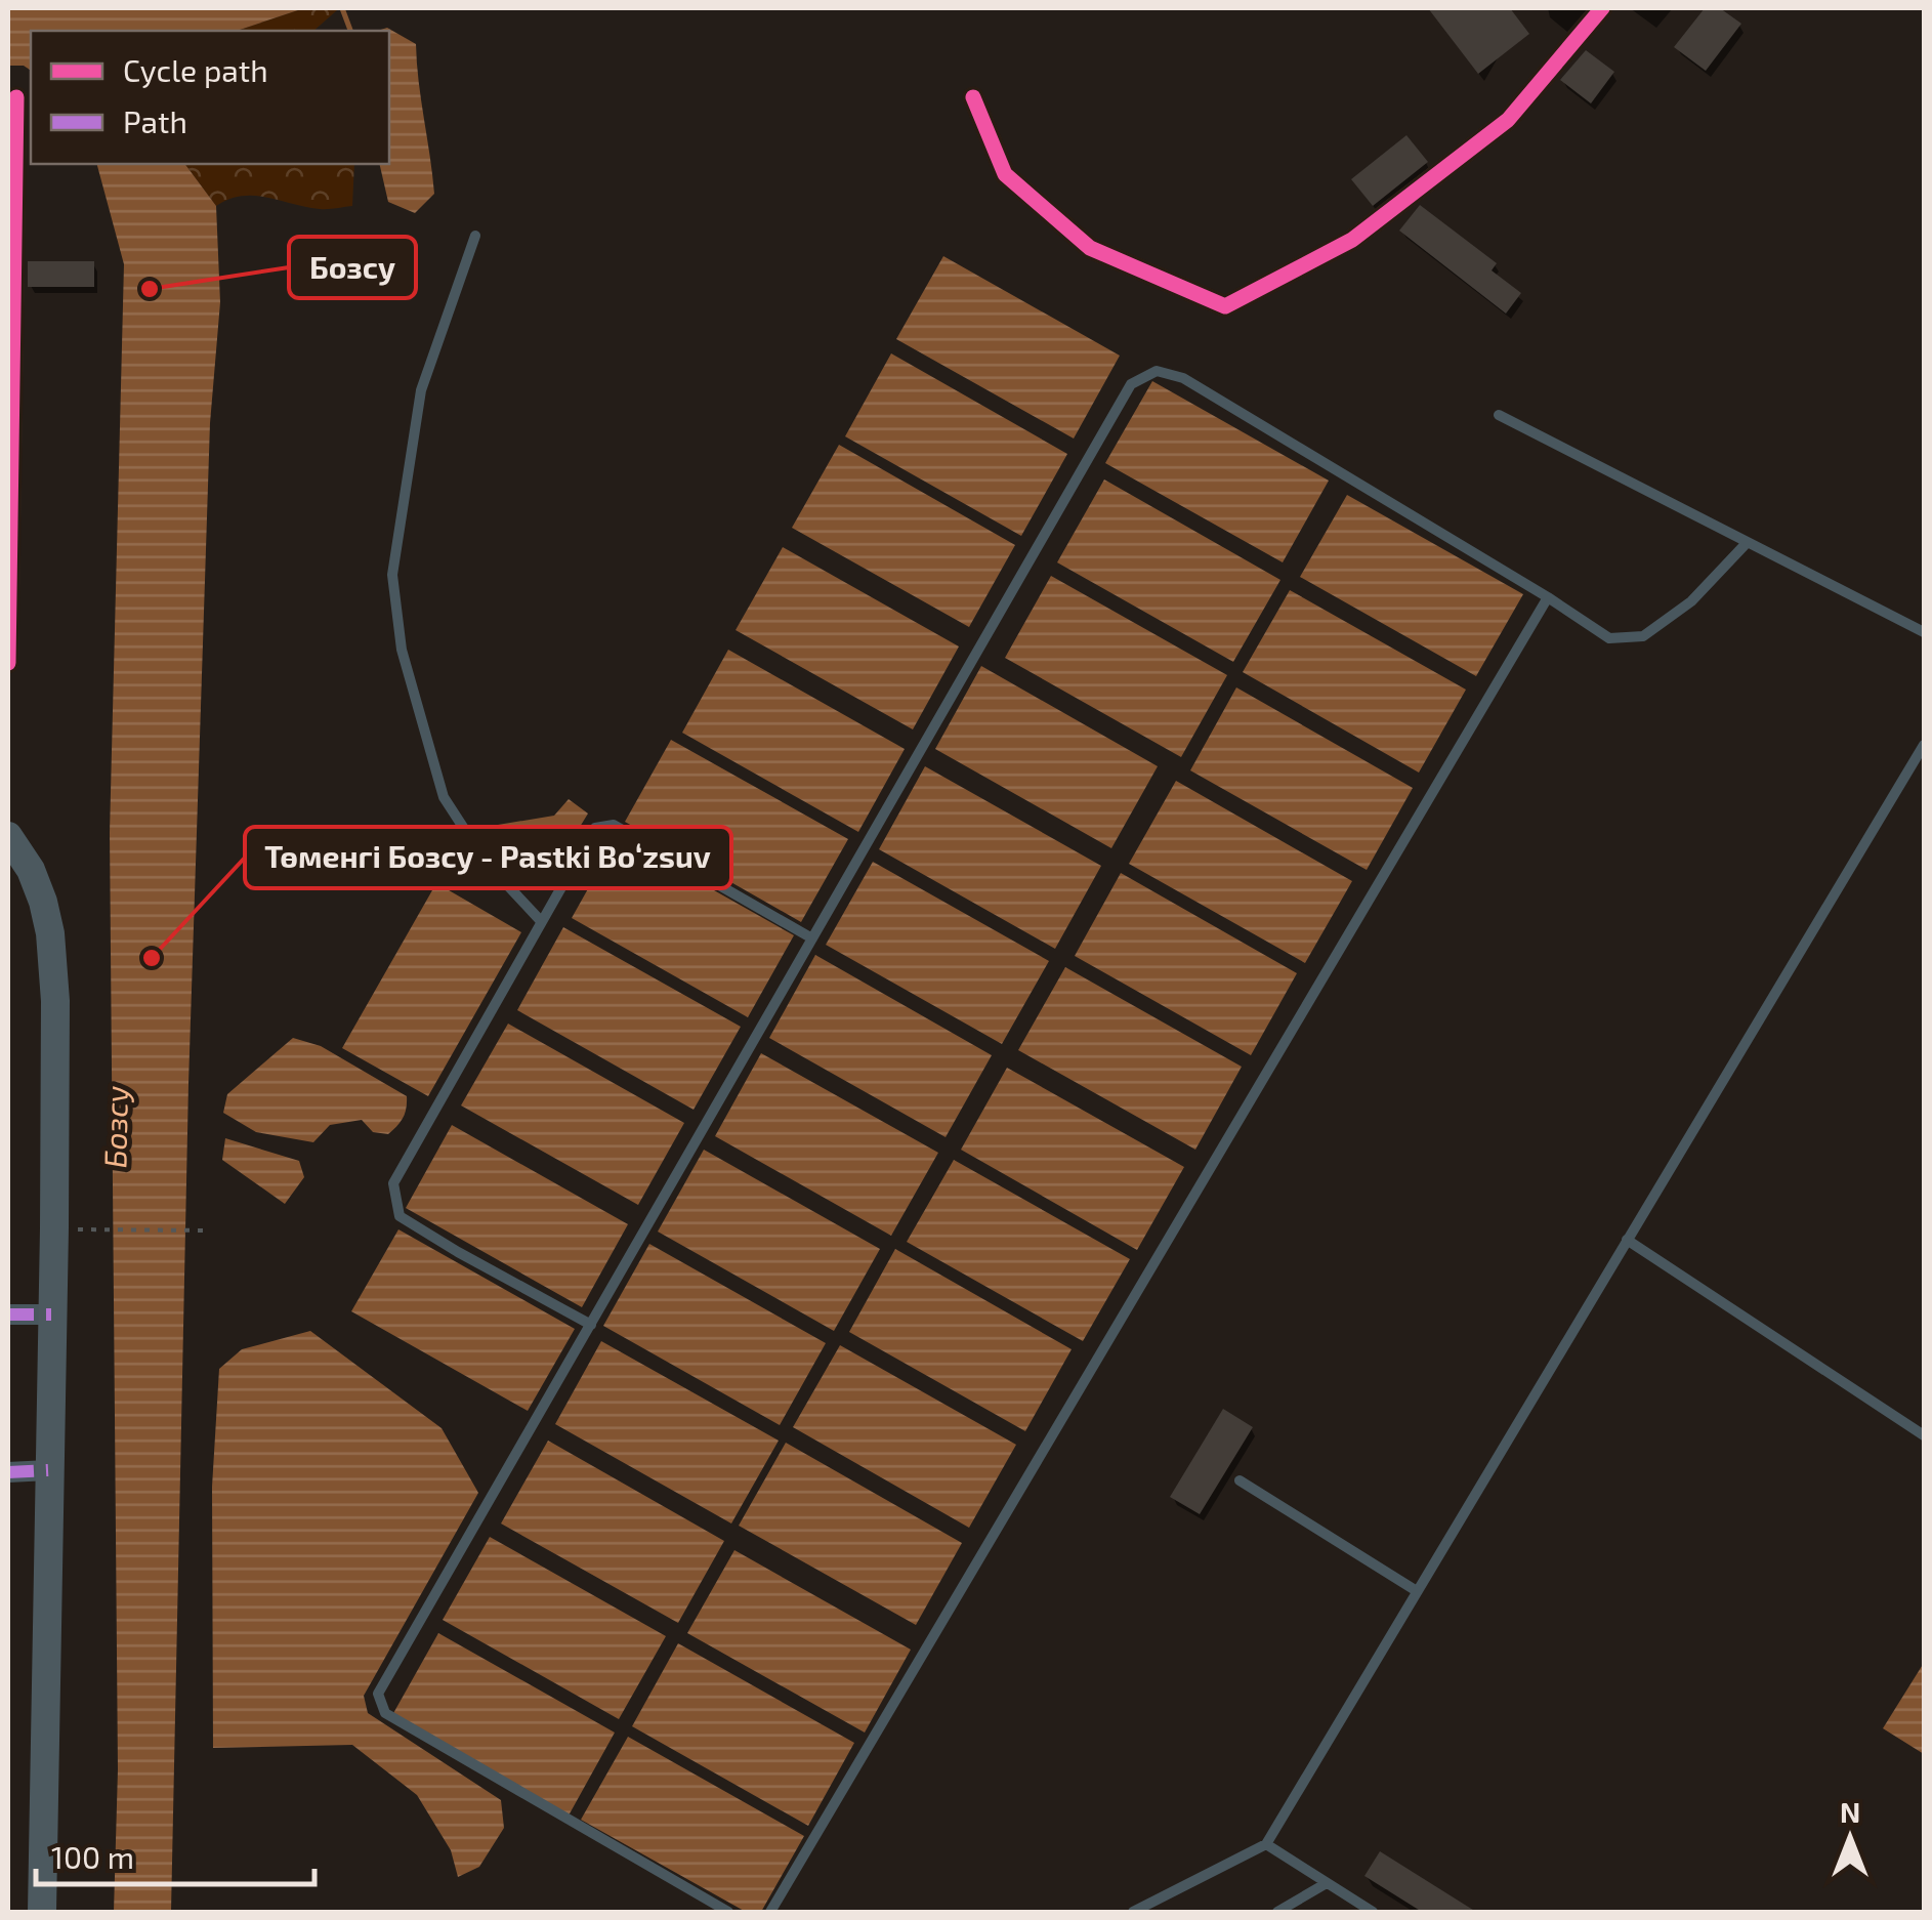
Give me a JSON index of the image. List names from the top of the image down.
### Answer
{
  "water": ["Бозсу"],
  "places": ["Бозсу", "Төменгі Бозсу - Pastki Boʻzsuv"],
  "legend": ["Cycle path", "Path"],
  "scale_bar": "100 m",
  "north": "top"
}
